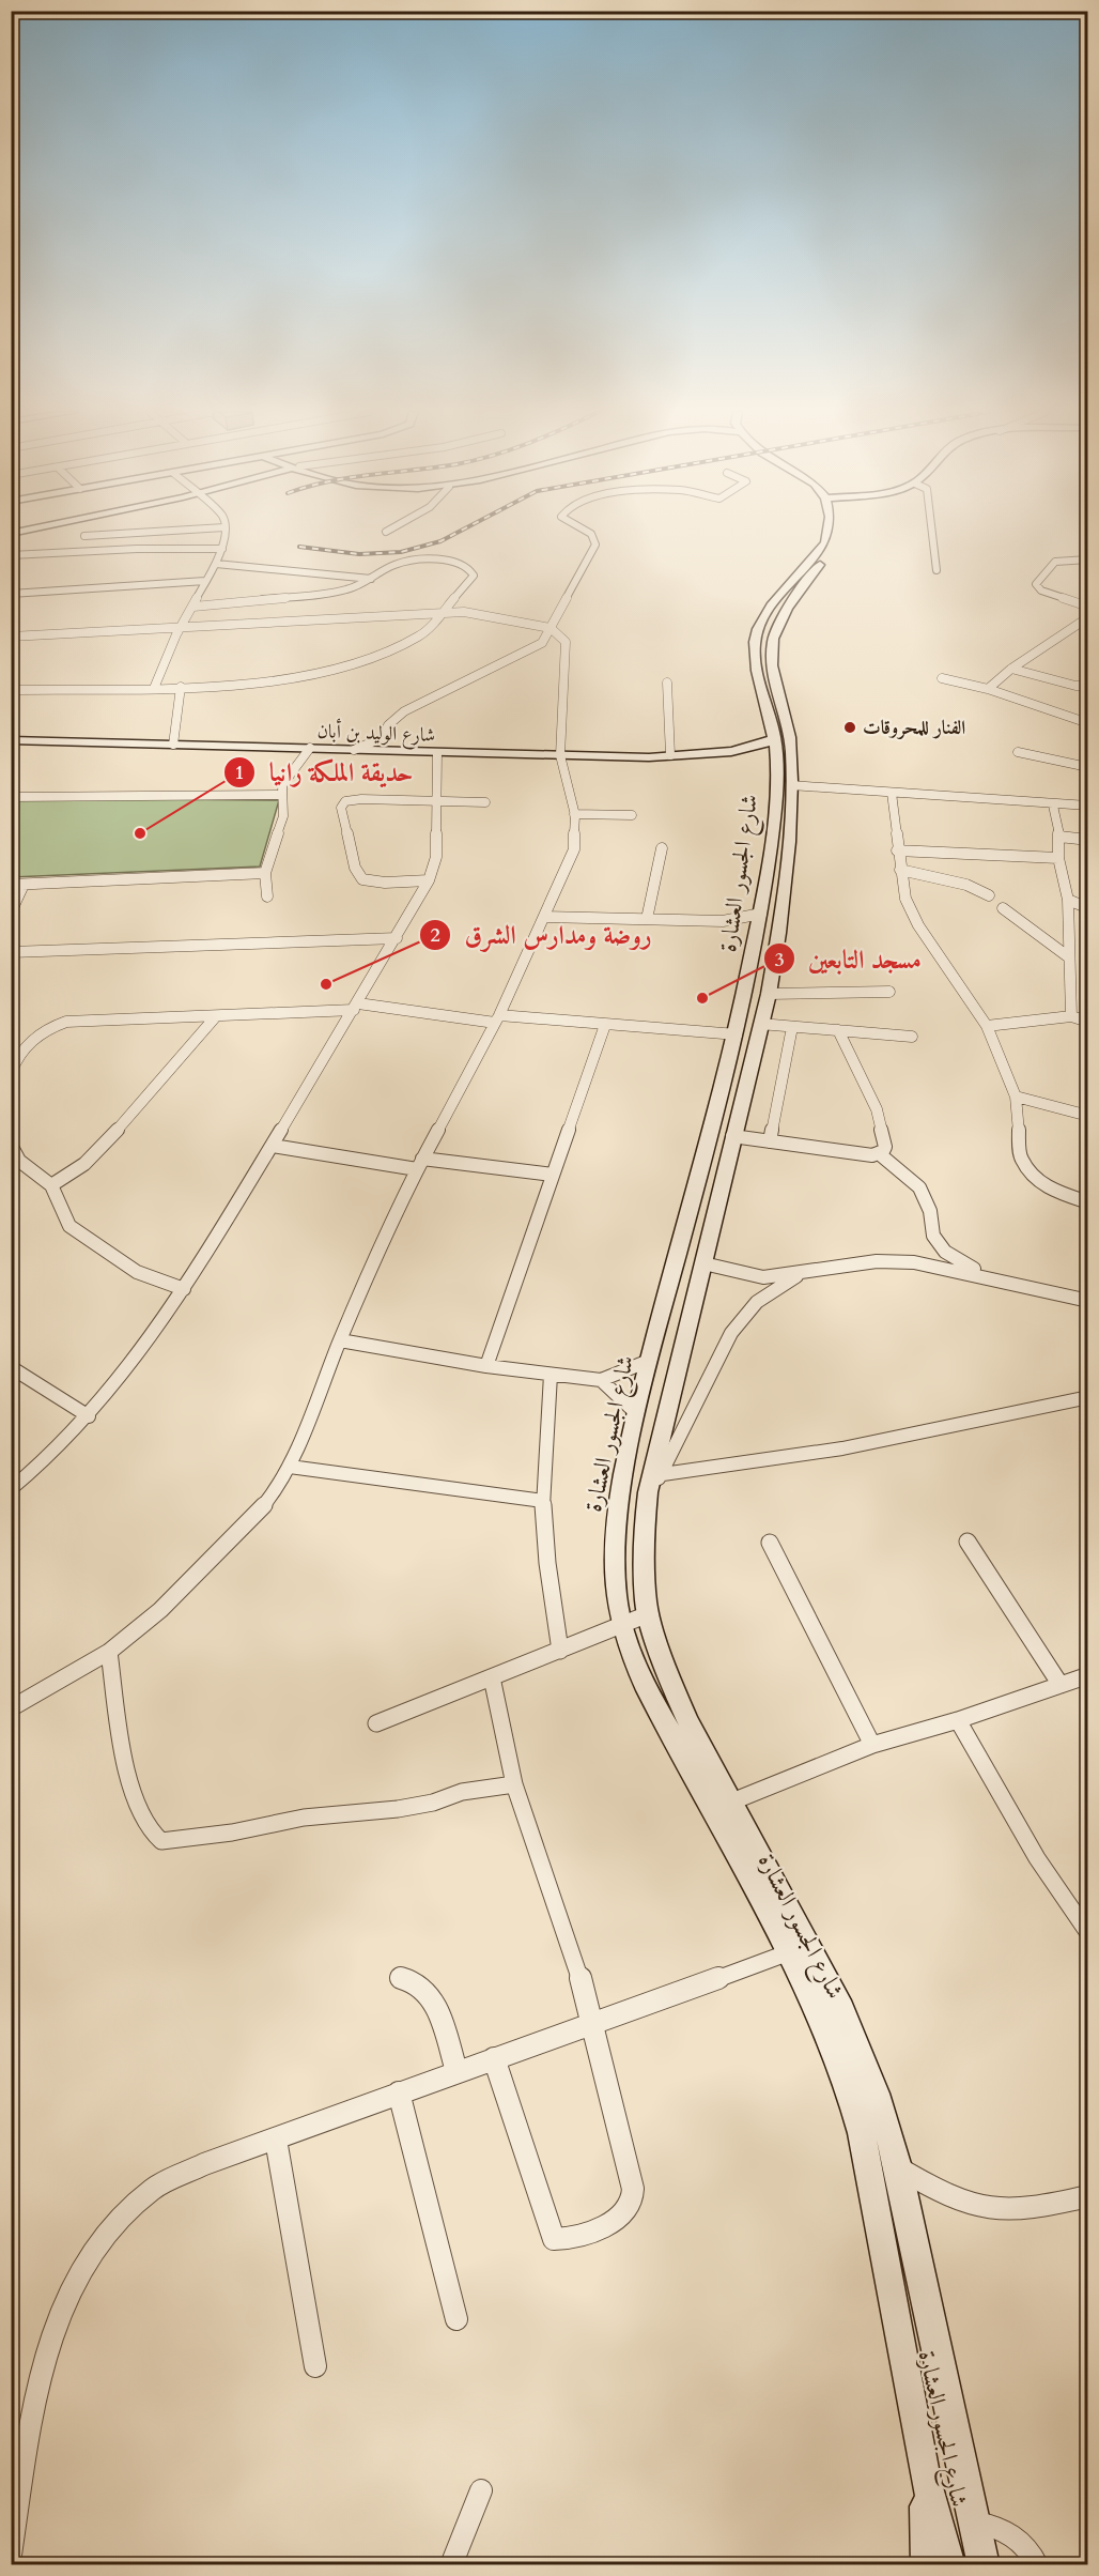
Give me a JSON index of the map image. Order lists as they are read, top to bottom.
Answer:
{
  "streets": {
    "main road": ["شارع الوليد بن أبان", "شارع الجسور العشارة"]
  },
  "crossings": [
    ["شارع الوليد بن أبان", "شارع الجسور العشارة"]
  ],
  "places": [
    "الفنار للمحروقات",
    "حديقة الملكة رانيا",
    "روضة ومدارس الشرق",
    "مسجد التابعين"
  ]
}
